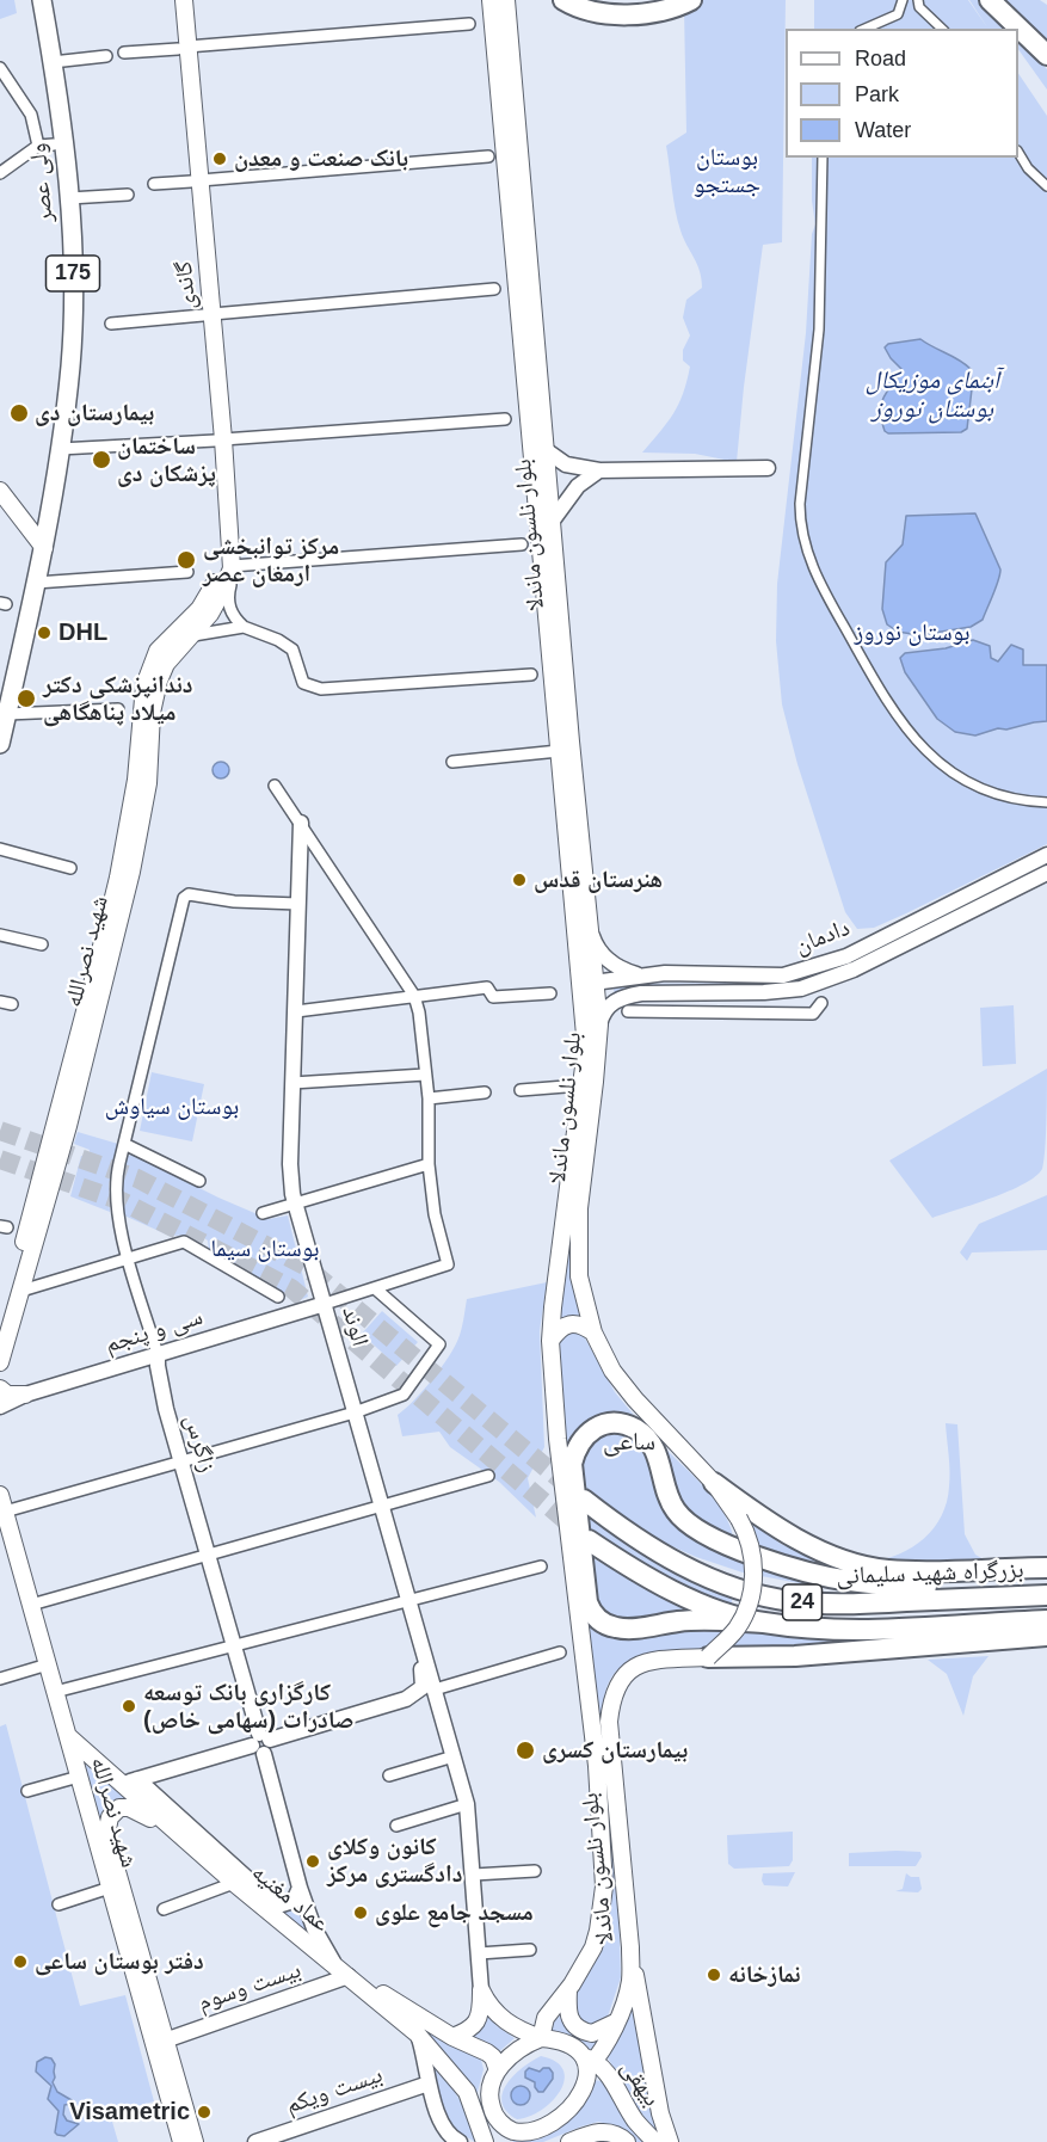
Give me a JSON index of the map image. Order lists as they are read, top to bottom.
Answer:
{
  "streets": {
    "highway": ["بزرگراه شهید سلیمانی", "24"],
    "main road": [
      "ولی عصر",
      "175",
      "گاندی",
      "بلوار نلسون ماندلا",
      "شهید نصرالله",
      "عماد مغنیه",
      "بیهقی"
    ],
    "street": [
      "دادمان",
      "الوند",
      "سی و پنجم",
      "زاگرس",
      "بیست وسوم",
      "بیست ویکم"
    ]
  },
  "crossings": [
    ["گاندی", "شهید نصرالله"],
    ["بلوار نلسون ماندلا", "دادمان"],
    ["بلوار نلسون ماندلا", "عماد مغنیه"],
    ["بلوار نلسون ماندلا", "بیهقی"],
    ["شهید نصرالله", "عماد مغنیه"],
    ["شهید نصرالله", "بیست وسوم"],
    ["الوند", "سی و پنجم"],
    ["الوند", "زاگرس"],
    ["سی و پنجم", "زاگرس"],
    ["زاگرس", "عماد مغنیه"],
    ["زاگرس", "بیست وسوم"],
    ["عماد مغنیه", "بیست وسوم"],
    ["عماد مغنیه", "بیهقی"]
  ],
  "districts": ["ساعی"],
  "water": ["آبنمای موزیکال بوستان نوروز"],
  "parks": [
    "بوستان جستجو",
    "بوستان نوروز",
    "بوستان سیاوش",
    "بوستان سیما"
  ],
  "places": [
    "بانک صنعت و معدن",
    "بیمارستان دی",
    "ساختمان پزشکان دی",
    "مرکز توانبخشی ارمغان عصر",
    "DHL",
    "دندانپزشکی دکتر میلاد پناهگاهی",
    "هنرستان قدس",
    "کارگزاری بانک توسعه صادرات (سهامی خاص)",
    "بیمارستان کسری",
    "کانون وکلای دادگستری مرکز",
    "مسجد جامع علوی",
    "دفتر بوستان ساعی",
    "نمازخانه",
    "Visametric"
  ],
  "legend": ["Road", "Park", "Water"]
}
